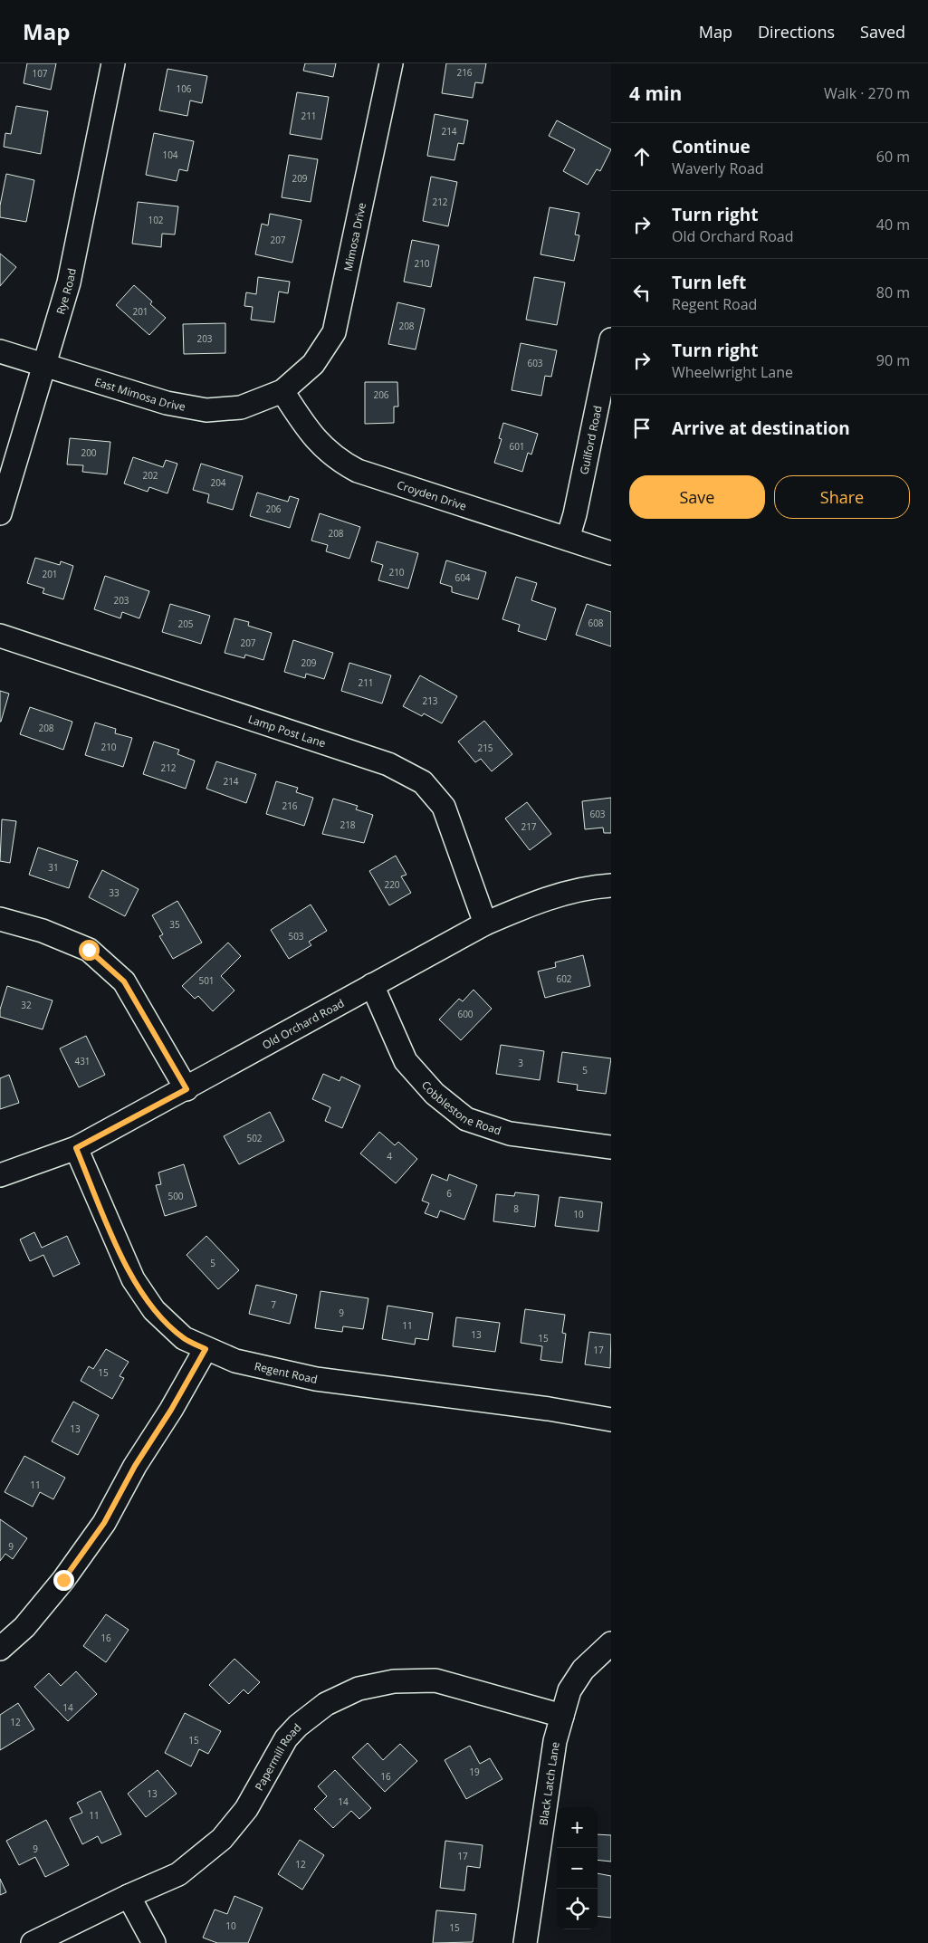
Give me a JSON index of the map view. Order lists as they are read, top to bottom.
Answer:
{
  "streets": {
    "street": [
      "Mimosa Drive",
      "Rye Road",
      "East Mimosa Drive",
      "Guilford Road",
      "Croyden Drive",
      "Lamp Post Lane",
      "Old Orchard Road",
      "Cobblestone Road",
      "Regent Road",
      "Papermill Road",
      "Black Latch Lane"
    ]
  },
  "crossings": [
    ["Mimosa Drive", "East Mimosa Drive"],
    ["Mimosa Drive", "Croyden Drive"],
    ["Rye Road", "East Mimosa Drive"],
    ["East Mimosa Drive", "Croyden Drive"],
    ["Guilford Road", "Croyden Drive"],
    ["Lamp Post Lane", "Old Orchard Road"],
    ["Old Orchard Road", "Cobblestone Road"],
    ["Old Orchard Road", "Regent Road"],
    ["Papermill Road", "Black Latch Lane"]
  ],
  "house_numbers": [
    "216",
    "107",
    "106",
    "211",
    "214",
    "104",
    "209",
    "212",
    "102",
    "207",
    "210",
    "201",
    "208",
    "203",
    "603",
    "206",
    "601",
    "200",
    "202",
    "204",
    "206",
    "208",
    "210",
    "201",
    "604",
    "203",
    "608",
    "205",
    "207",
    "209",
    "211",
    "213",
    "208",
    "210",
    "215",
    "212",
    "214",
    "216",
    "603",
    "218",
    "217",
    "31",
    "220",
    "33",
    "35",
    "503",
    "602",
    "501",
    "32",
    "600",
    "431",
    "3",
    "5",
    "502",
    "4",
    "6",
    "500",
    "8",
    "10",
    "5",
    "7",
    "9",
    "11",
    "13",
    "15",
    "17",
    "15",
    "13",
    "11",
    "9",
    "16",
    "14",
    "12",
    "15",
    "19",
    "16",
    "13",
    "14",
    "11",
    "9",
    "17",
    "12",
    "10",
    "15"
  ],
  "page": {
    "header": "Map",
    "nav": ["Map", "Directions", "Saved"],
    "heading": ["4 min", "Walk · 270 m"],
    "list": [
      ["Continue", "Waverly Road", "60 m"],
      ["Turn right", "Old Orchard Road", "40 m"],
      ["Turn left", "Regent Road", "80 m"],
      ["Turn right", "Wheelwright Lane", "90 m"],
      "Arrive at destination"
    ],
    "buttons": ["Save", "Share"],
    "map_buttons": ["+", "−"]
  }
}
